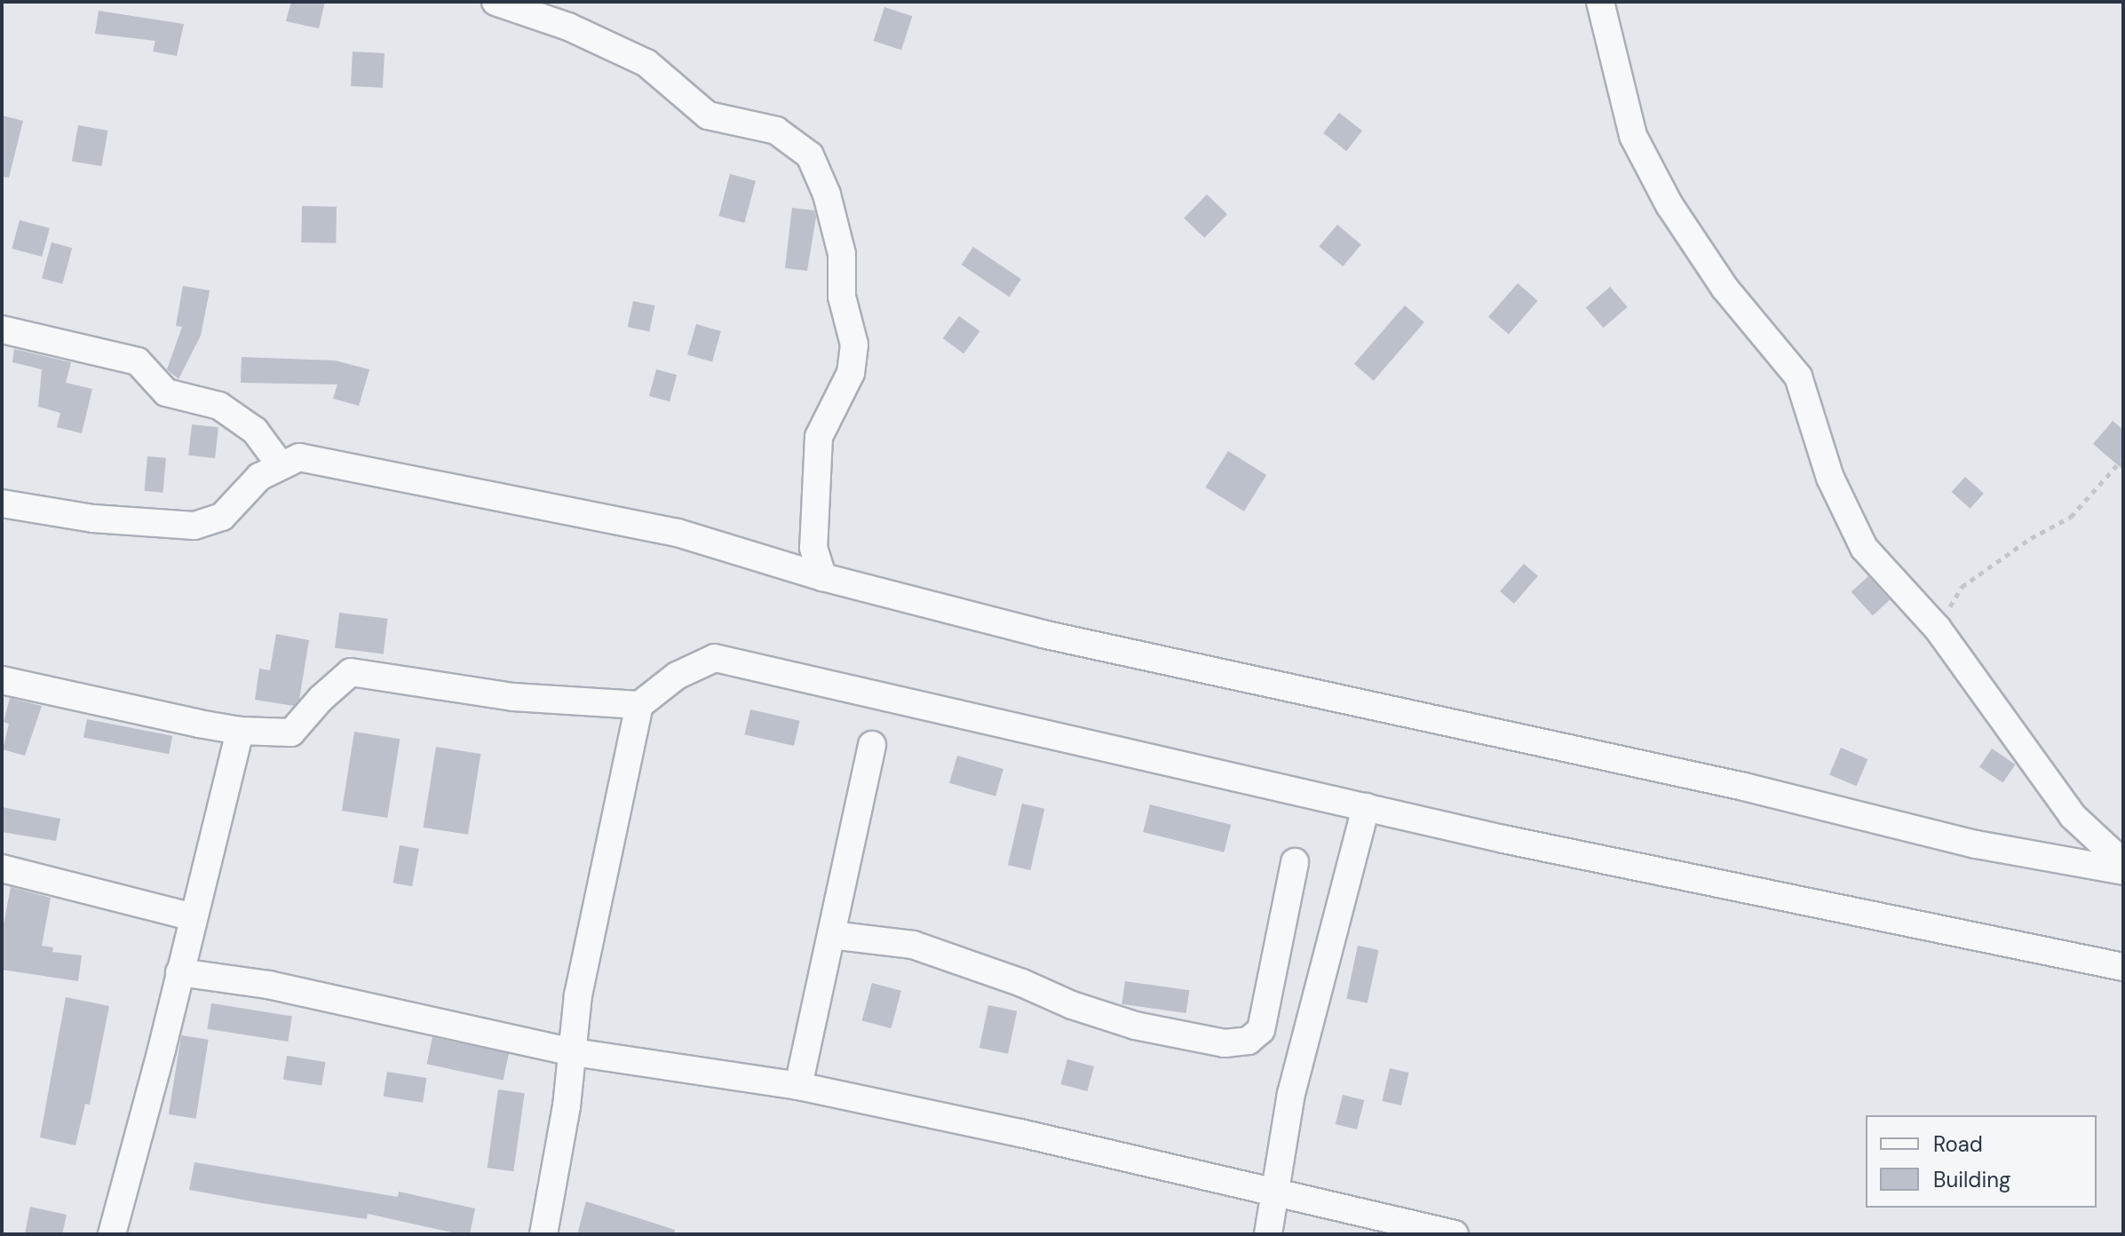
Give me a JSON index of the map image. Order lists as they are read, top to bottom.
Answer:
{
  "legend": ["Road", "Building"]
}
